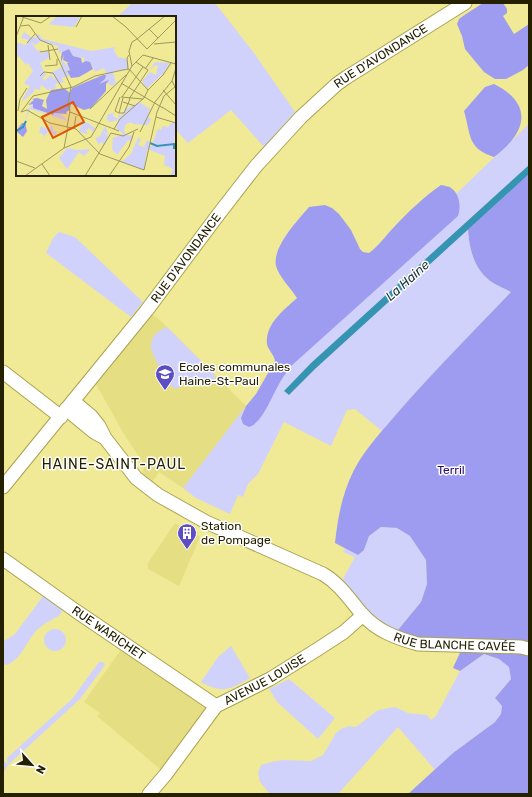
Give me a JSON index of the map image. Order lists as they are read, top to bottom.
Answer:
{
  "streets": {
    "street": [
      "RUE D'AVONDANCE",
      "RUE WARICHET",
      "RUE BLANCHE CAVÉE",
      "AVENUE LOUISE"
    ]
  },
  "crossings": [
    ["RUE D'AVONDANCE", "RUE BLANCHE CAVÉE"],
    ["RUE WARICHET", "AVENUE LOUISE"],
    ["RUE BLANCHE CAVÉE", "AVENUE LOUISE"]
  ],
  "districts": ["HAINE-SAINT-PAUL"],
  "water": ["La Haine"],
  "parks": ["Terril"],
  "places": {
    "school or university": ["Ecoles communales Haine-St-Paul"],
    "building": ["Station de Pompage"]
  },
  "north": "bottom right"
}
